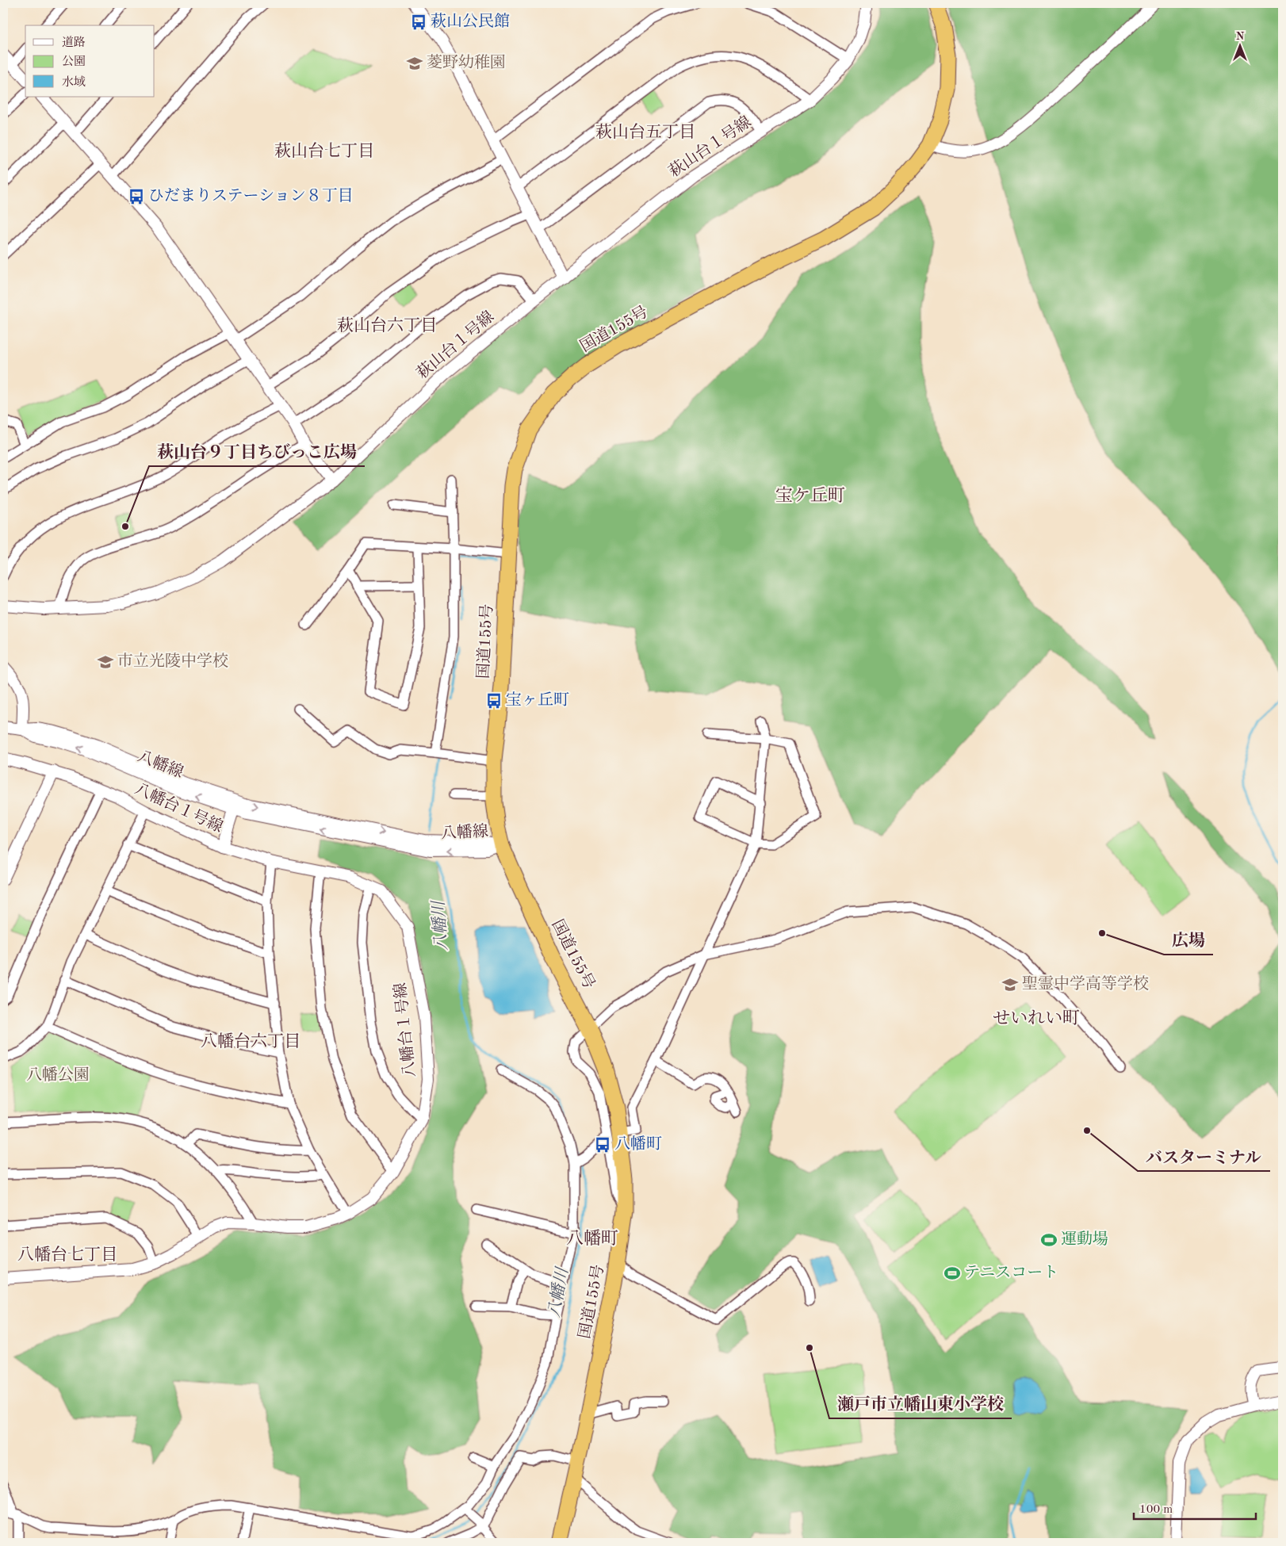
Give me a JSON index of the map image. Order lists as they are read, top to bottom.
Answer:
{
  "streets": {
    "highway": ["国道155号"],
    "street": ["萩山台１号線", "八幡線", "八幡台１号線"]
  },
  "crossings": [
    ["国道155号", "八幡線"]
  ],
  "districts": [
    "萩山台五丁目",
    "萩山台七丁目",
    "萩山台六丁目",
    "宝ケ丘町",
    "せいれい町",
    "八幡台六丁目",
    "八幡町",
    "八幡台七丁目"
  ],
  "water": ["八幡川"],
  "parks": ["八幡公園"],
  "places": {
    "bus stop": [
      "萩山公民館",
      "ひだまりステーション８丁目",
      "宝ヶ丘町",
      "八幡町"
    ],
    "school or university": ["菱野幼稚園", "市立光陵中学校", "聖霊中学高等学校"],
    "other": [
      "萩山台９丁目ちびっこ広場",
      "広場",
      "バスターミナル",
      "瀬戸市立幡山東小学校"
    ],
    "sports": ["運動場", "テニスコート"]
  },
  "legend": ["道路", "公園", "水域"],
  "scale_bar": "100 m",
  "north": "top"
}
